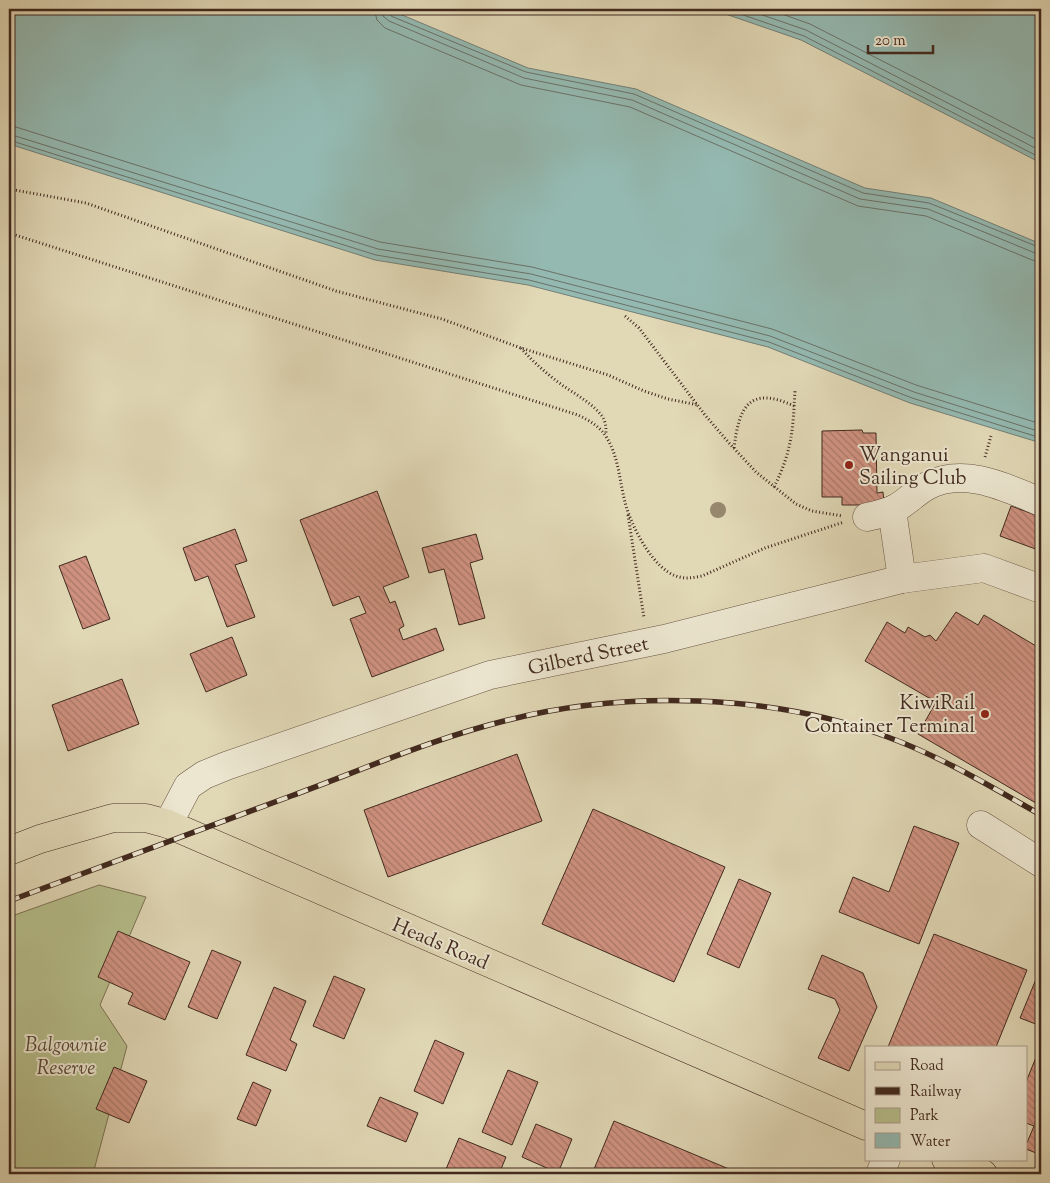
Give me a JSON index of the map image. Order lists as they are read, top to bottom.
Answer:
{
  "streets": {
    "main road": ["Heads Road"],
    "street": ["Gilberd Street"]
  },
  "crossings": [
    ["Gilberd Street", "Heads Road"]
  ],
  "parks": ["Balgownie Reserve"],
  "places": ["Wanganui Sailing Club", "KiwiRail Container Terminal"],
  "legend": [
    "Road",
    "Railway",
    "Park",
    "Water"
  ],
  "scale_bar": "20 m"
}
